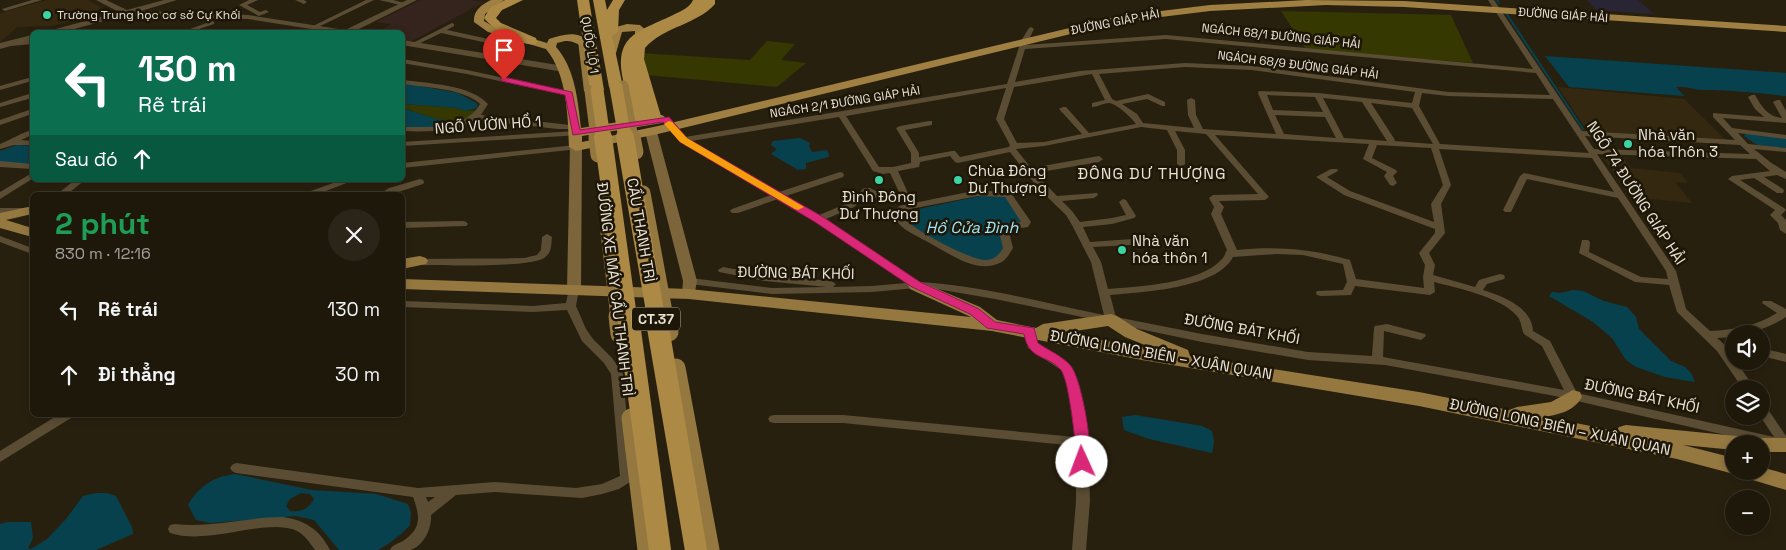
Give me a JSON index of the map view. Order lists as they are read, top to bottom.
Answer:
{
  "streets": {
    "highway": [
      "ĐƯỜNG GIÁP HẢI",
      "QUỐC LỘ 1",
      "CẦU THANH TRÌ",
      "CT.37"
    ],
    "main road": ["ĐƯỜNG XE MÁY CẦU THANH TRÌ", "ĐƯỜNG LONG BIÊN – XUÂN QUAN"],
    "street": [
      "NGÁCH 68/1 ĐƯỜNG GIÁP HẢI",
      "NGÁCH 68/9 ĐƯỜNG GIÁP HẢI",
      "NGÁCH 2/1 ĐƯỜNG GIÁP HẢI",
      "NGÕ VƯỜN HỒ 1",
      "NGÕ 74 ĐƯỜNG GIÁP HẢI",
      "ĐƯỜNG BÁT KHỐI"
    ]
  },
  "crossings": [
    ["ĐƯỜNG GIÁP HẢI", "NGÁCH 68/1 ĐƯỜNG GIÁP HẢI"],
    ["ĐƯỜNG GIÁP HẢI", "NGÕ VƯỜN HỒ 1"],
    ["ĐƯỜNG GIÁP HẢI", "NGÕ 74 ĐƯỜNG GIÁP HẢI"],
    ["NGÁCH 68/1 ĐƯỜNG GIÁP HẢI", "NGÕ 74 ĐƯỜNG GIÁP HẢI"],
    ["QUỐC LỘ 1", "CẦU THANH TRÌ"],
    ["QUỐC LỘ 1", "ĐƯỜNG XE MÁY CẦU THANH TRÌ"],
    ["NGÁCH 68/9 ĐƯỜNG GIÁP HẢI", "NGÁCH 2/1 ĐƯỜNG GIÁP HẢI"],
    ["NGÁCH 68/9 ĐƯỜNG GIÁP HẢI", "NGÕ 74 ĐƯỜNG GIÁP HẢI"],
    ["CẦU THANH TRÌ", "ĐƯỜNG XE MÁY CẦU THANH TRÌ"],
    ["ĐƯỜNG BÁT KHỐI", "ĐƯỜNG LONG BIÊN – XUÂN QUAN"]
  ],
  "districts": ["ĐÔNG DƯ THƯỢNG"],
  "water": ["Hồ Cửa Đình"],
  "places": [
    "Trường Trung học cơ sở Cự Khối",
    "Nhà văn hóa Thôn 3",
    "Đình Đông Dư Thượng",
    "Chùa Đông Dư Thượng",
    "Nhà văn hóa thôn 1"
  ],
  "page": {
    "turn": ["130 m", "Rẽ trái"],
    "then": "Sau đó",
    "heading": ["2 phút", "830 m · 12:16"],
    "list": [
      {
        "name": "Rẽ trái",
        "value": "130 m"
      },
      {
        "name": "Đi thẳng",
        "value": "30 m"
      }
    ],
    "map_buttons": ["+", "−"]
  }
}
